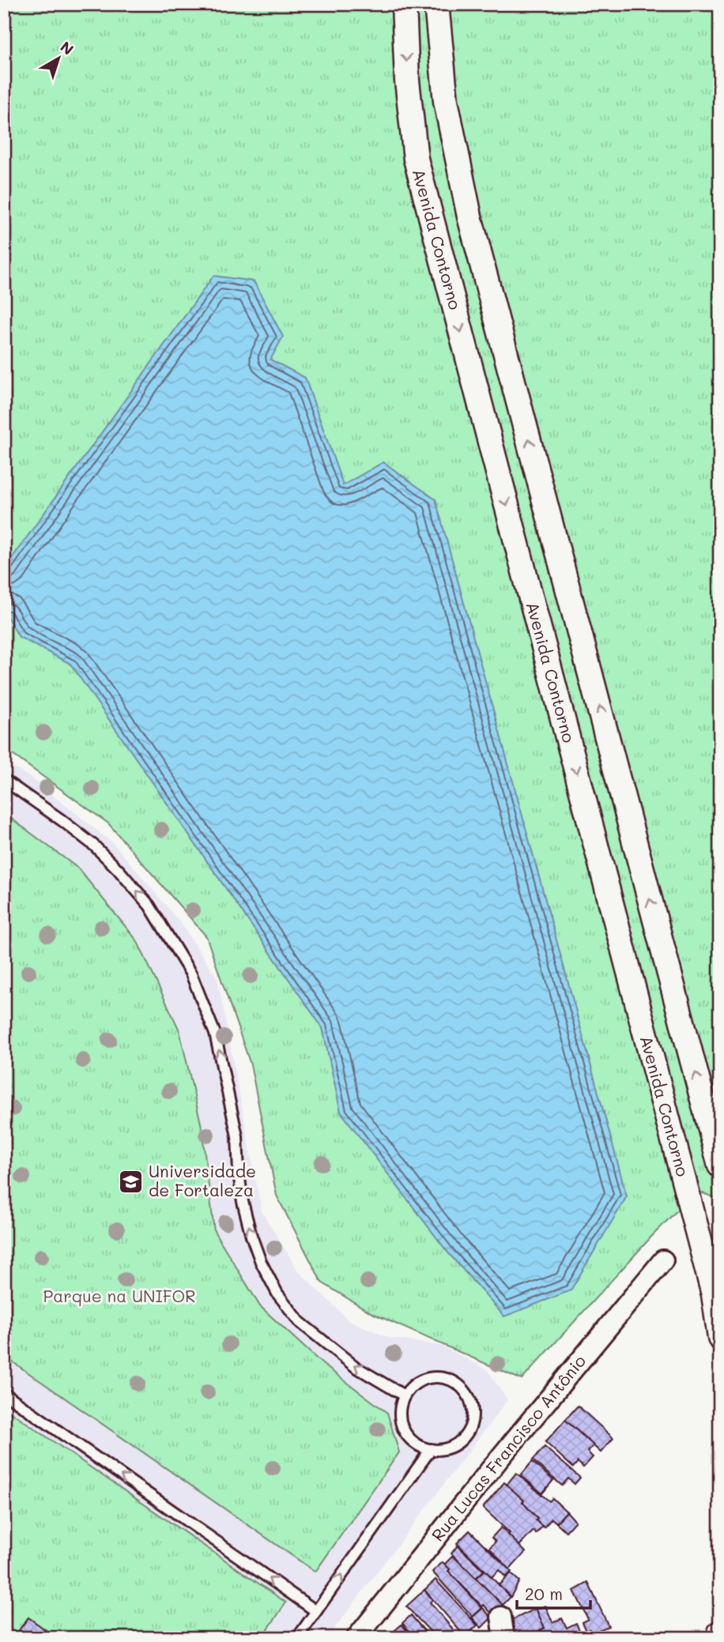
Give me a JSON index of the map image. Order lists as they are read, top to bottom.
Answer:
{
  "streets": {
    "street": ["Avenida Contorno", "Rua Lucas Francisco Antônio"]
  },
  "parks": ["Parque na UNIFOR"],
  "places": {
    "school or university": ["Universidade de Fortaleza"]
  },
  "scale_bar": "20 m",
  "north": "top right"
}
